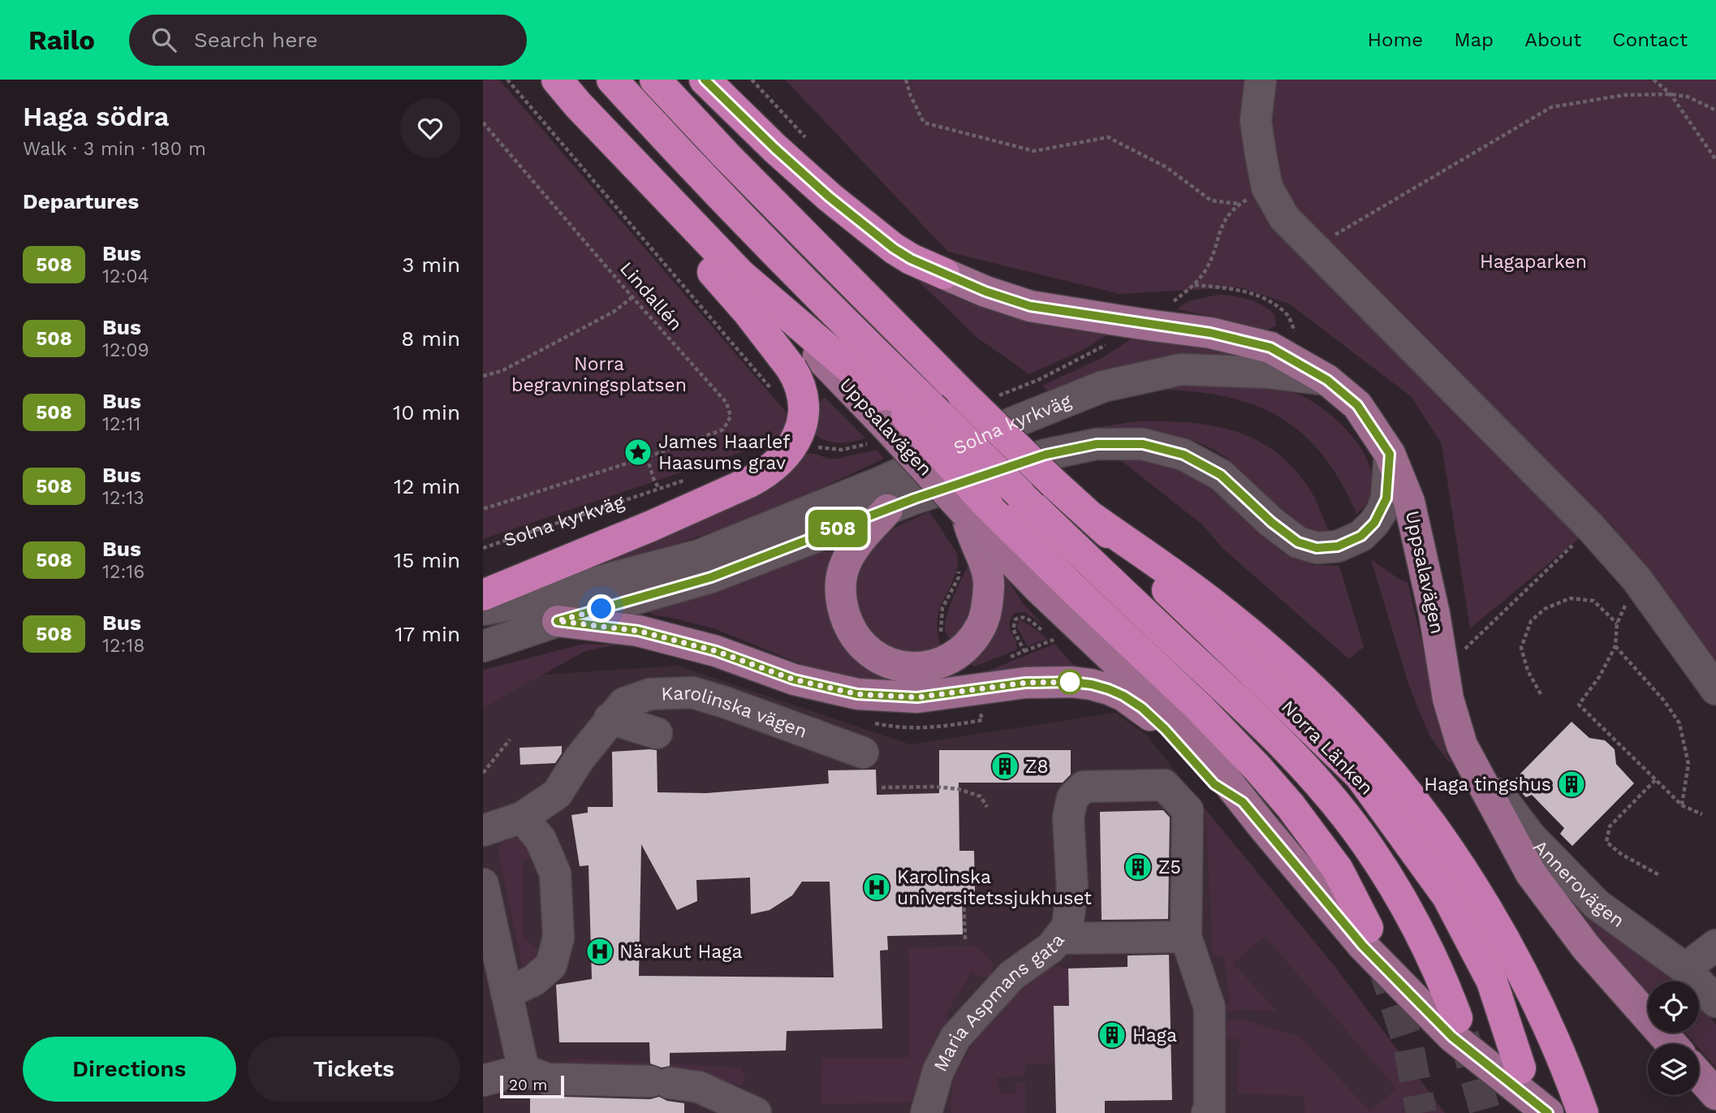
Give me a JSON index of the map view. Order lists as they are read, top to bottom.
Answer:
{
  "streets": {
    "highway": ["Uppsalavägen", "Norra Länken"],
    "street": [
      "Solna kyrkväg",
      "Karolinska vägen",
      "Annerovägen",
      "Maria Aspmans gata"
    ],
    "path": ["Lindallén"]
  },
  "crossings": [
    ["Solna kyrkväg", "Uppsalavägen"],
    ["Uppsalavägen", "Annerovägen"]
  ],
  "parks": ["Hagaparken", "Norra begravningsplatsen"],
  "places": {
    "place": ["James Haarlef Haasums grav"],
    "building": [
      "Z8",
      "Haga tingshus",
      "Z5",
      "Haga"
    ],
    "hospital": ["Karolinska universitetssjukhuset", "Närakut Haga"]
  },
  "lines": ["bus line 508"],
  "scale_bar": "20 m",
  "page": {
    "header": "Railo",
    "search": "Search here",
    "nav": [
      "Home",
      "Map",
      "About",
      "Contact"
    ],
    "heading": [
      ["Haga södra", "Walk · 3 min · 180 m"],
      "Departures"
    ],
    "on_map": "508",
    "list": [
      {
        "mark": "508",
        "name": "Bus",
        "note": "12:04",
        "value": "3 min"
      },
      {
        "mark": "508",
        "name": "Bus",
        "note": "12:09",
        "value": "8 min"
      },
      {
        "mark": "508",
        "name": "Bus",
        "note": "12:11",
        "value": "10 min"
      },
      {
        "mark": "508",
        "name": "Bus",
        "note": "12:13",
        "value": "12 min"
      },
      {
        "mark": "508",
        "name": "Bus",
        "note": "12:16",
        "value": "15 min"
      },
      {
        "mark": "508",
        "name": "Bus",
        "note": "12:18",
        "value": "17 min"
      }
    ],
    "buttons": ["Directions", "Tickets"],
    "scale": "20 m"
  }
}
